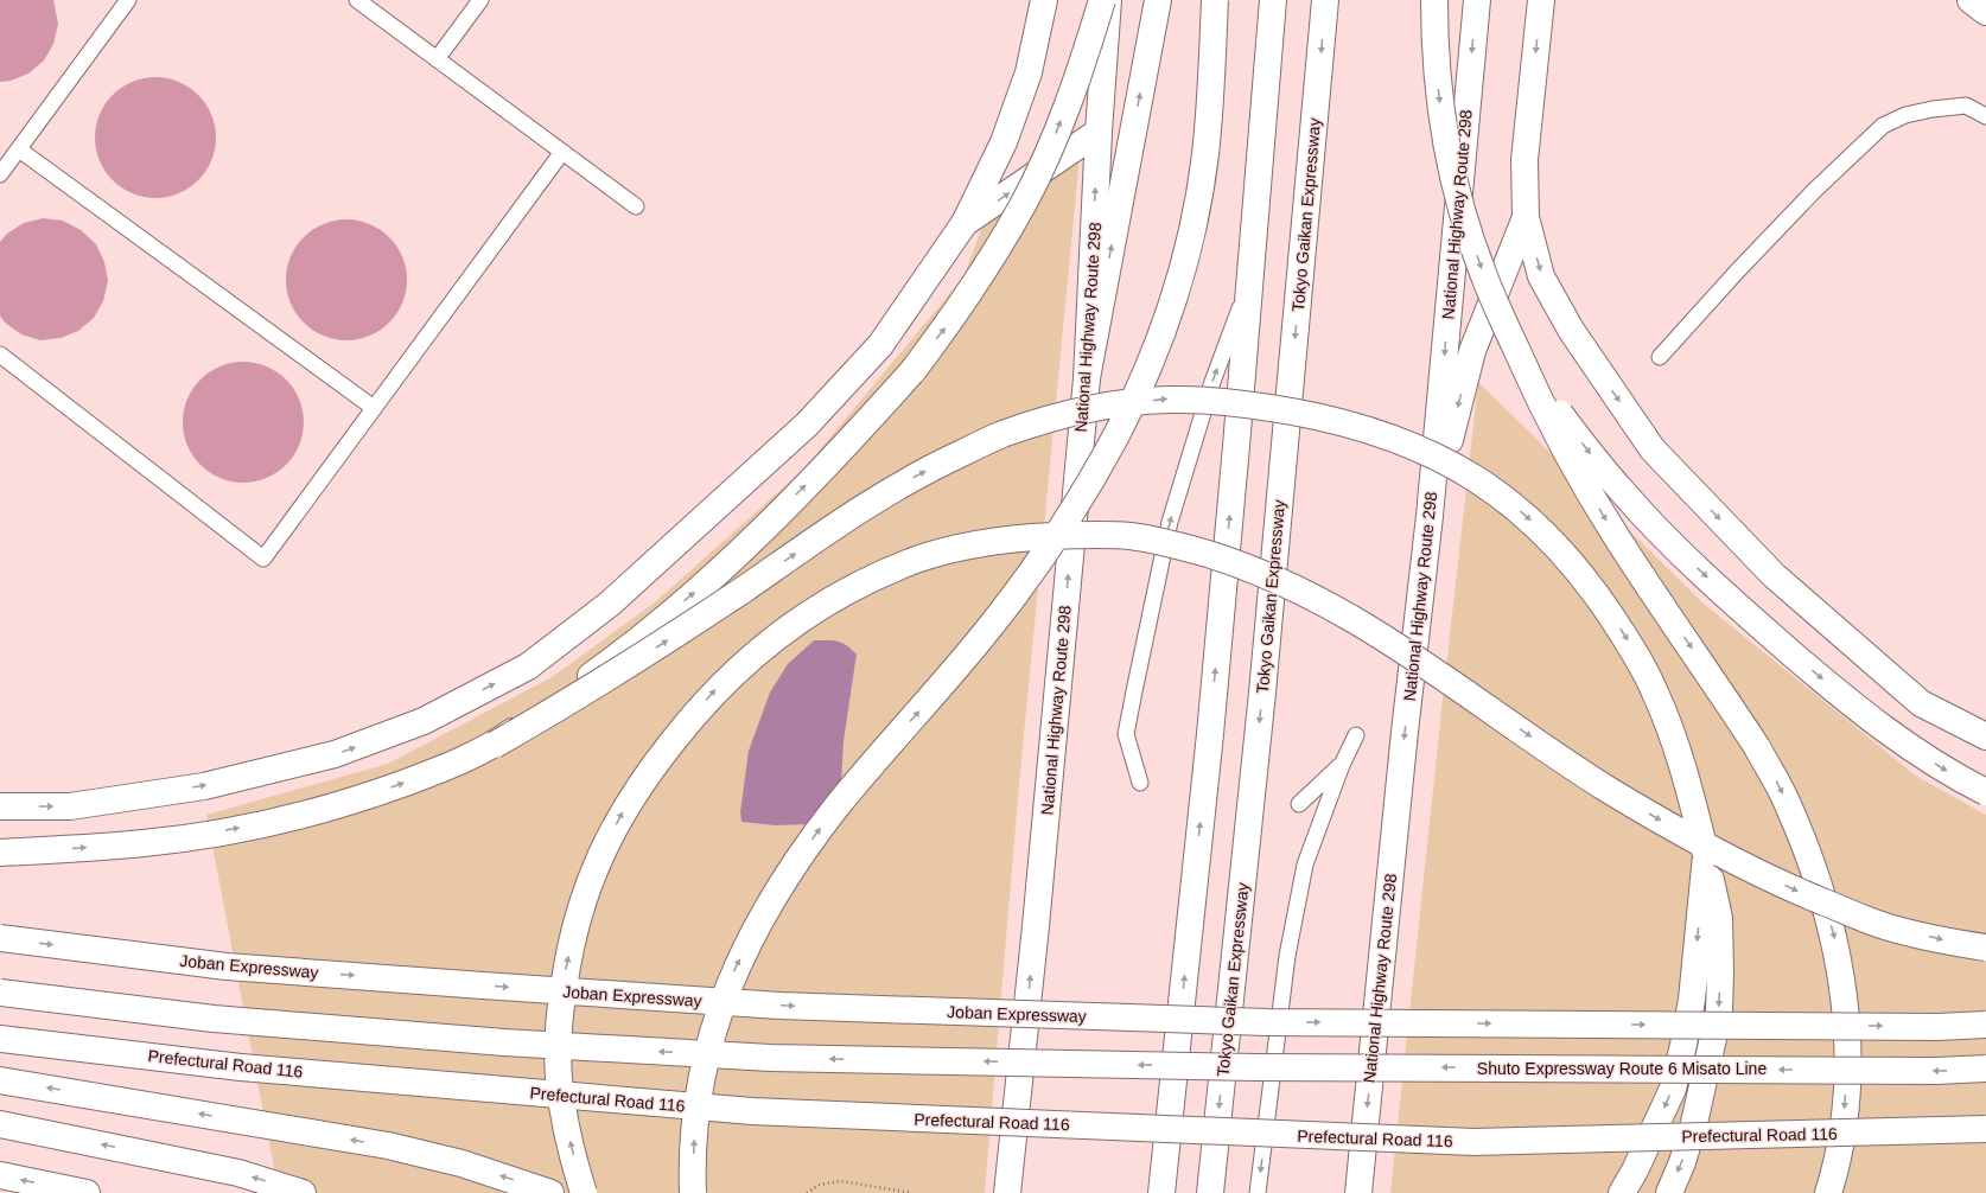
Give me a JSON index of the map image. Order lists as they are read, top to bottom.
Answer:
{
  "streets": {
    "main road": [
      "Tokyo Gaikan Expressway",
      "National Highway Route 298",
      "Joban Expressway",
      "Prefectural Road 116",
      "Shuto Expressway Route 6 Misato Line"
    ]
  }
}
